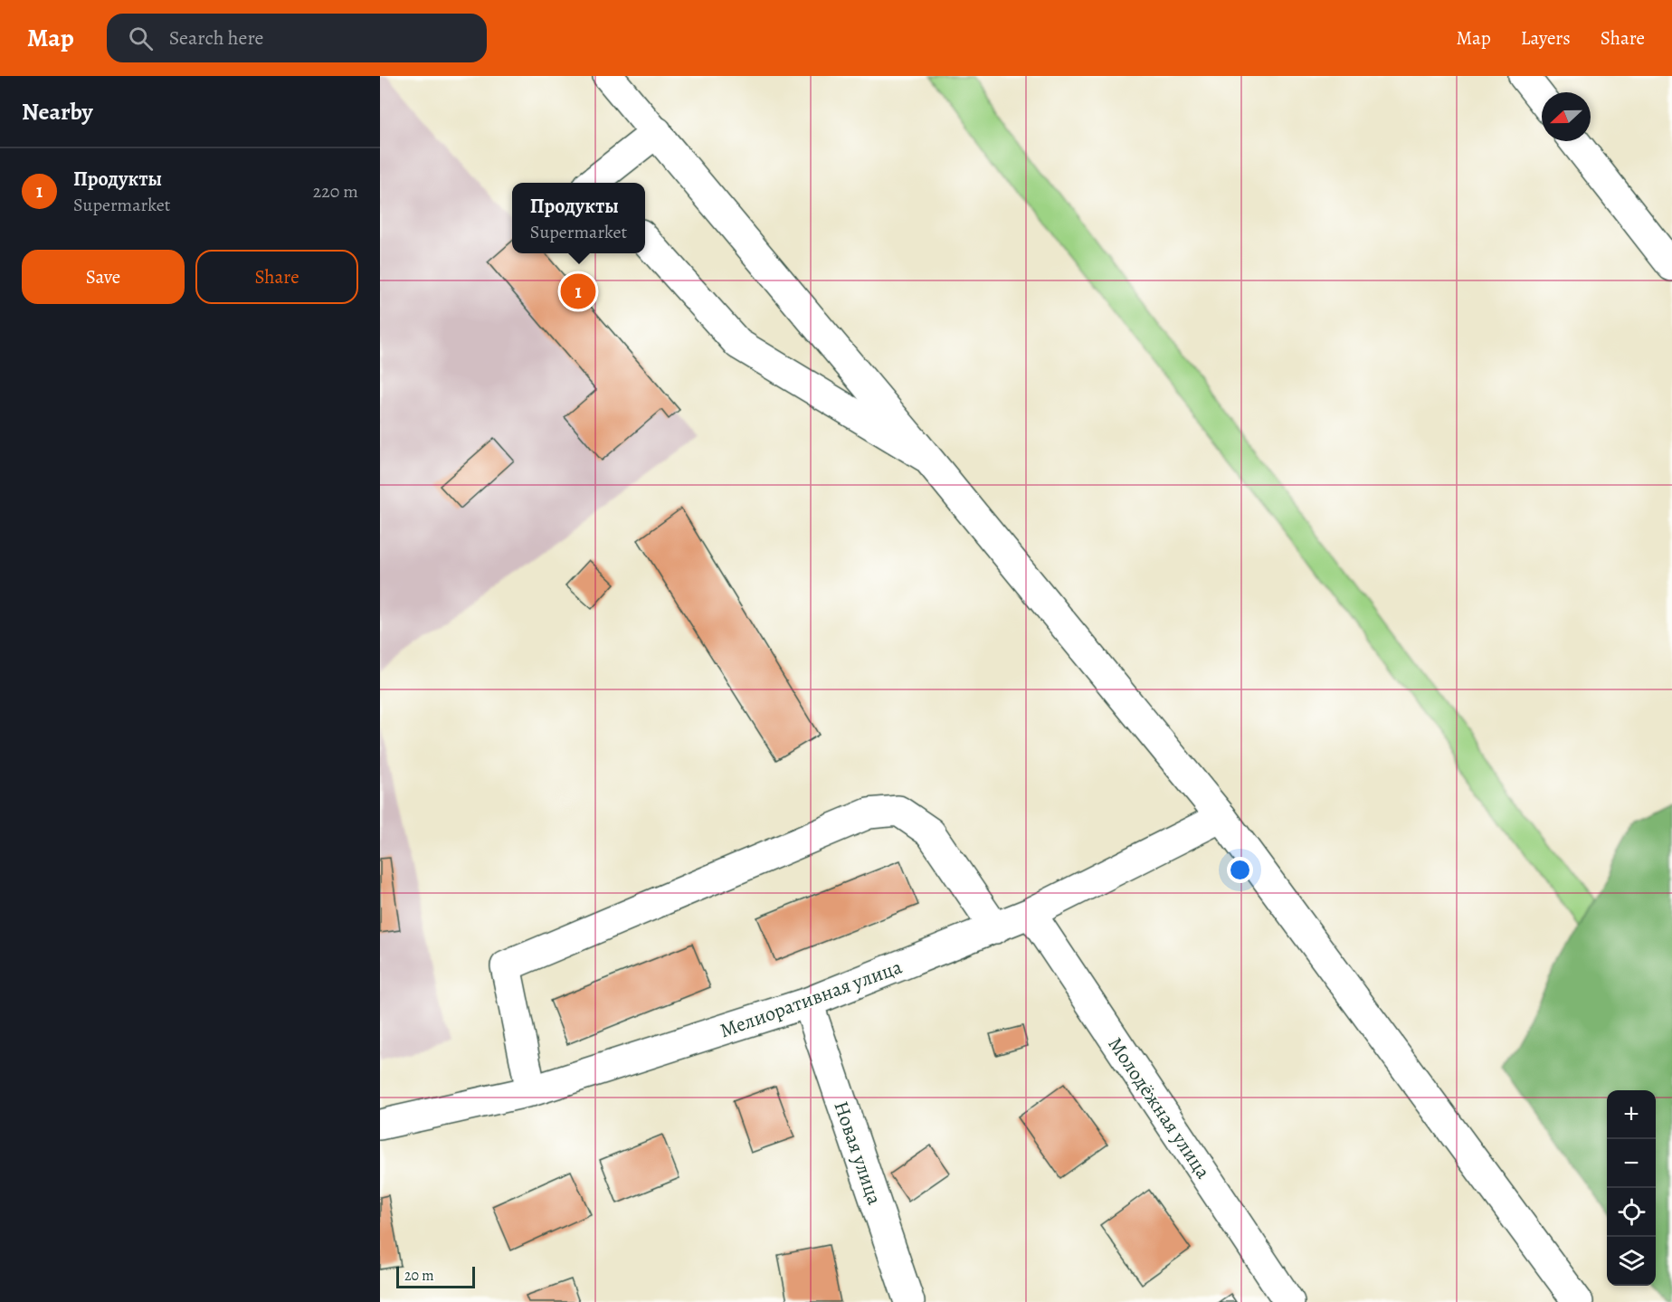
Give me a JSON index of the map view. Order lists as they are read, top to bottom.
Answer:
{
  "streets": {
    "street": ["Мелиоративная улица", "Молодёжная улица", "Новая улица"]
  },
  "crossings": [
    ["Мелиоративная улица", "Молодёжная улица"],
    ["Мелиоративная улица", "Новая улица"]
  ],
  "scale_bar": "20 m",
  "north": "left",
  "page": {
    "header": "Map",
    "search": "Search here",
    "nav": ["Map", "Layers", "Share"],
    "heading": "Nearby",
    "list": [
      {
        "mark": "1",
        "name": "Продукты",
        "note": "Supermarket",
        "value": "220 m"
      }
    ],
    "popup": ["Продукты", "Supermarket"],
    "buttons": ["Save", "Share"],
    "pins": "1",
    "map_buttons": ["+", "−"],
    "scale": "20 m"
  }
}
